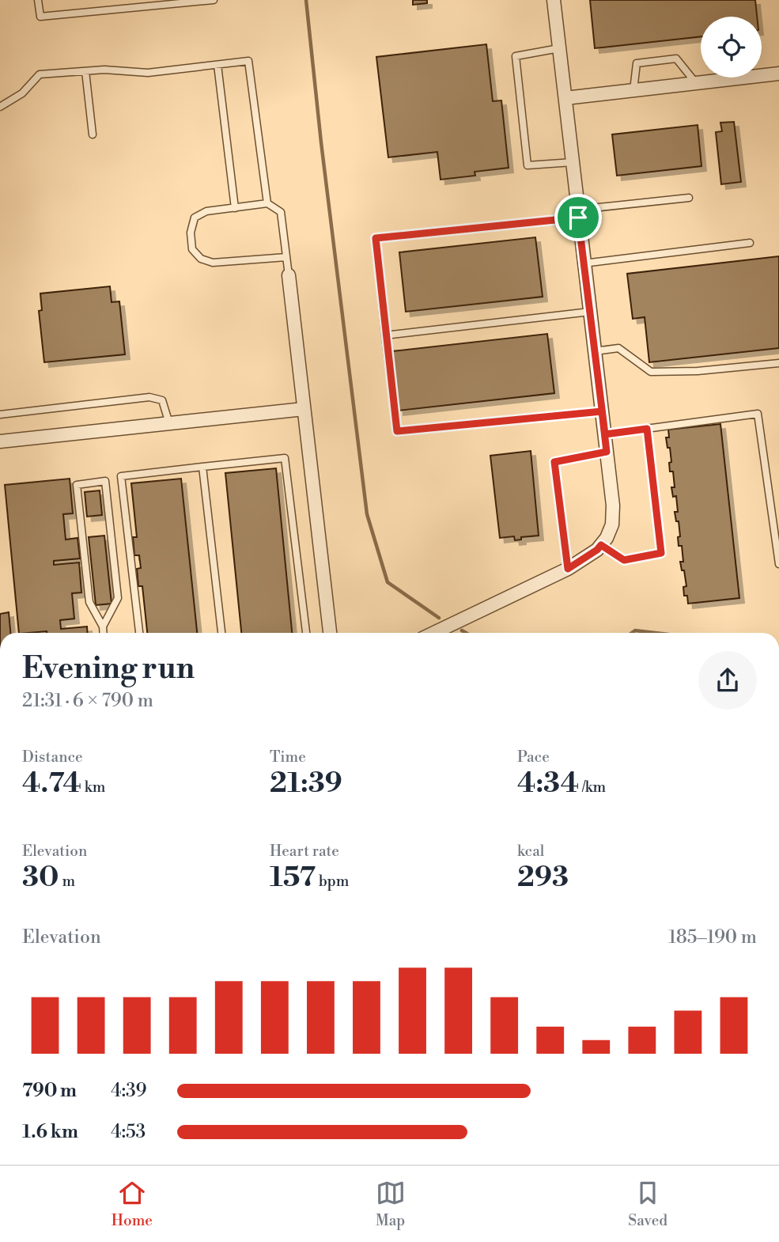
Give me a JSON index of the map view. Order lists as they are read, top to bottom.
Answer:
{
  "page": {
    "heading": ["Evening run", "21:31 · 6 × 790 m"],
    "stats": [
      ["Distance", "4.74 km"],
      ["Time", "21:39"],
      ["Pace", "4:34 /km"],
      ["Elevation", "30 m"],
      ["Heart rate", "157 bpm"],
      ["kcal", "293"]
    ],
    "chart": ["Elevation", "185–190 m"],
    "list": [
      {
        "name": "790 m",
        "note": "4:39"
      },
      {
        "name": "1.6 km",
        "note": "4:53"
      }
    ],
    "tabs": ["Home", "Map", "Saved"]
  }
}
